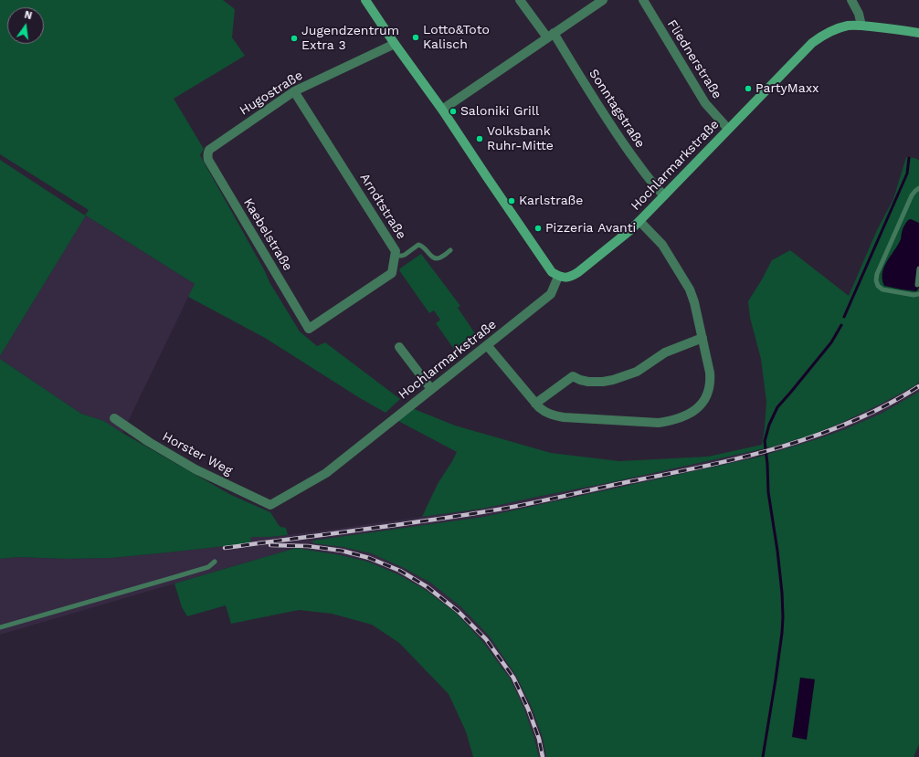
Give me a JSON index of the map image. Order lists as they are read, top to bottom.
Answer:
{
  "streets": {
    "street": [
      "Fliednerstraße",
      "Hugostraße",
      "Sonntagstraße",
      "Hochlarmarkstraße",
      "Arndtstraße",
      "Kaebelstraße",
      "Horster Weg"
    ]
  },
  "crossings": [
    ["Fliednerstraße", "Hochlarmarkstraße"],
    ["Hugostraße", "Arndtstraße"],
    ["Hugostraße", "Kaebelstraße"],
    ["Sonntagstraße", "Hochlarmarkstraße"],
    ["Hochlarmarkstraße", "Horster Weg"],
    ["Arndtstraße", "Kaebelstraße"]
  ],
  "places": [
    "Lotto&Toto Kalisch",
    "Jugendzentrum Extra 3",
    "PartyMaxx",
    "Saloniki Grill",
    "Volksbank Ruhr-Mitte",
    "Karlstraße",
    "Pizzeria Avanti"
  ],
  "north": "top"
}
